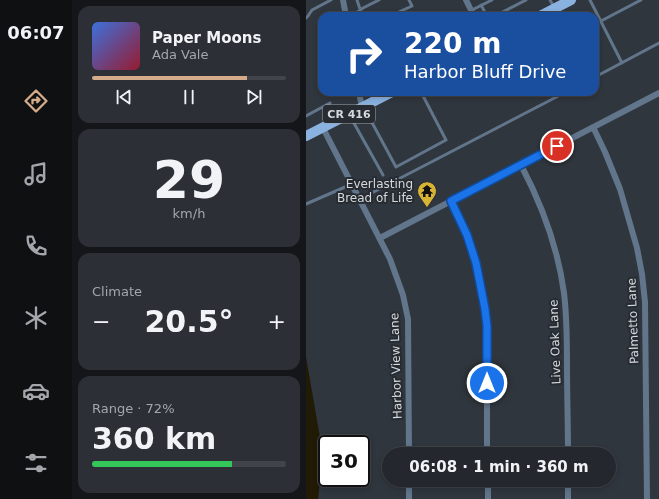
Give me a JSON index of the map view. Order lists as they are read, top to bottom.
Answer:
{
  "streets": {
    "main road": ["CR 416"],
    "street": ["Palmetto Lane", "Live Oak Lane", "Harbor View Lane"]
  },
  "crossings": [
    ["CR 416", "Harbor View Lane"]
  ],
  "places": {
    "temple": ["Everlasting Bread of Life"]
  },
  "page": {
    "tabs": "06:07",
    "turn": ["220 m", "Harbor Bluff Drive"],
    "song": ["Paper Moons", "Ada Vale"],
    "tile": [
      ["29", "km/h"],
      "Climate",
      ["Range · 72%", "360 km"]
    ],
    "heat": ["−", "20.5°", "+"],
    "limit": "30",
    "trip": "06:08 · 1 min · 360 m"
  }
}
